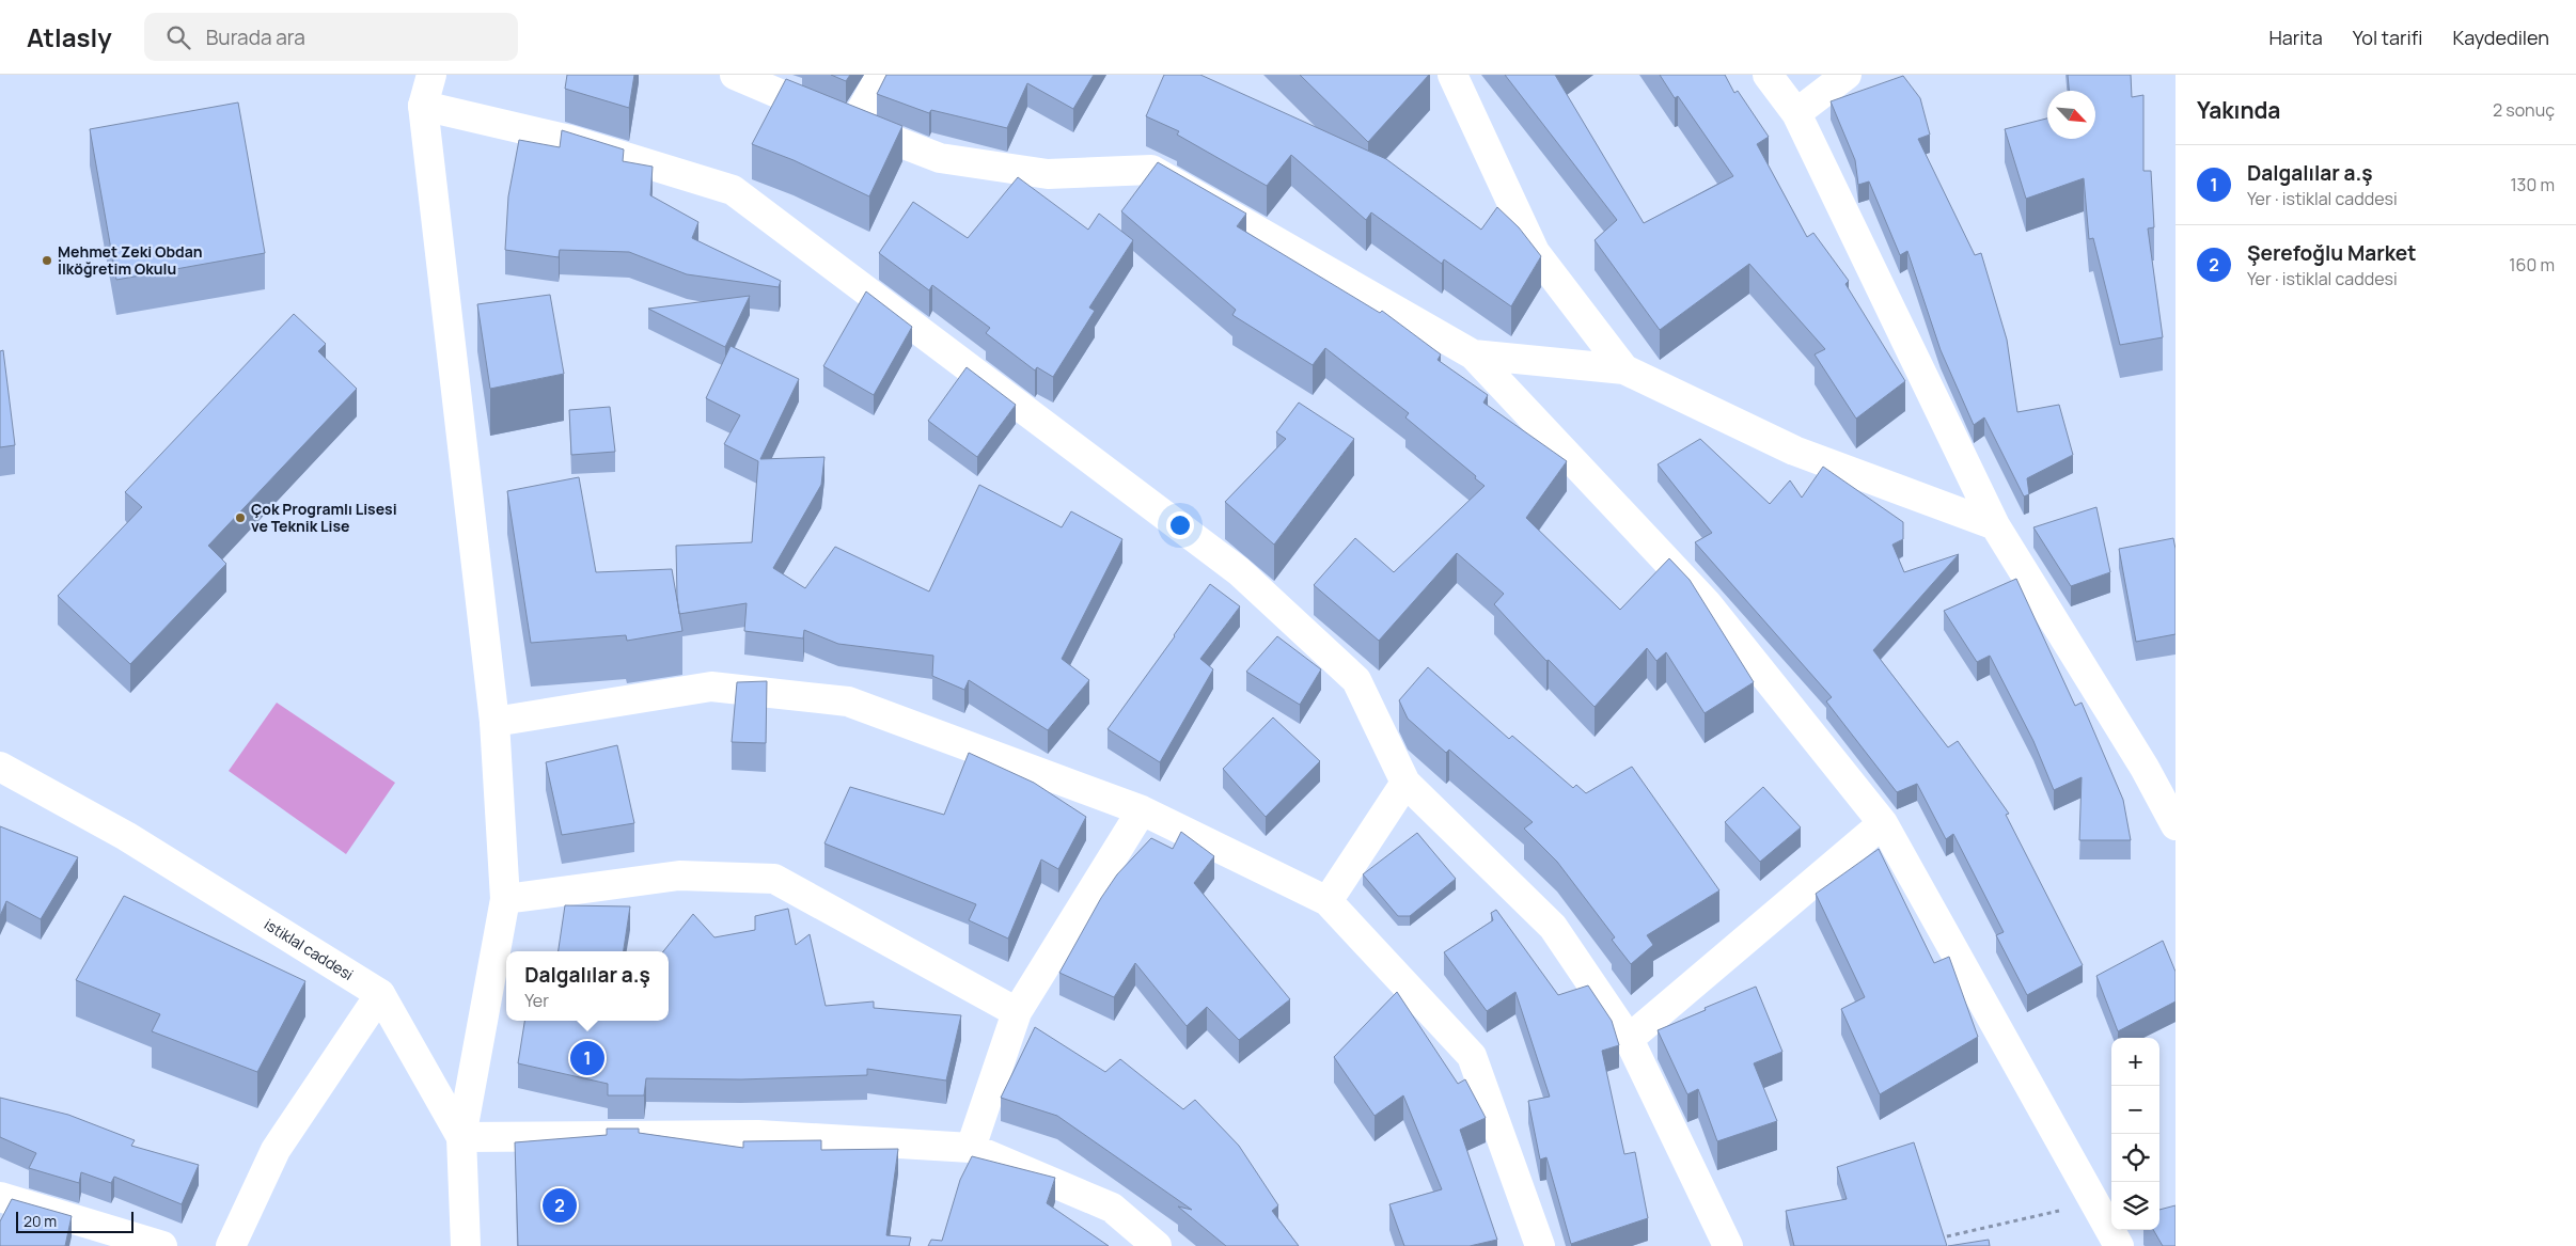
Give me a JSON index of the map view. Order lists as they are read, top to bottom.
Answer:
{
  "streets": {
    "street": ["istiklal caddesi"]
  },
  "places": ["Mehmet Zeki Obdan İlköğretim Okulu", "Çok Programlı Lisesi ve Teknik Lise"],
  "scale_bar": "20 m",
  "north": "bottom right",
  "page": {
    "header": "Atlasly",
    "search": "Burada ara",
    "nav": ["Harita", "Yol tarifi", "Kaydedilen"],
    "heading": ["Yakında", "2 sonuç"],
    "list": [
      {
        "mark": "1",
        "name": "Dalgalılar a.ş",
        "note": "Yer · istiklal caddesi",
        "value": "130 m"
      },
      {
        "mark": "2",
        "name": "Şerefoğlu Market",
        "note": "Yer · istiklal caddesi",
        "value": "160 m"
      }
    ],
    "popup": ["Dalgalılar a.ş", "Yer"],
    "map_buttons": ["+", "−"],
    "pins": ["1", "2"],
    "scale": "20 m"
  }
}
